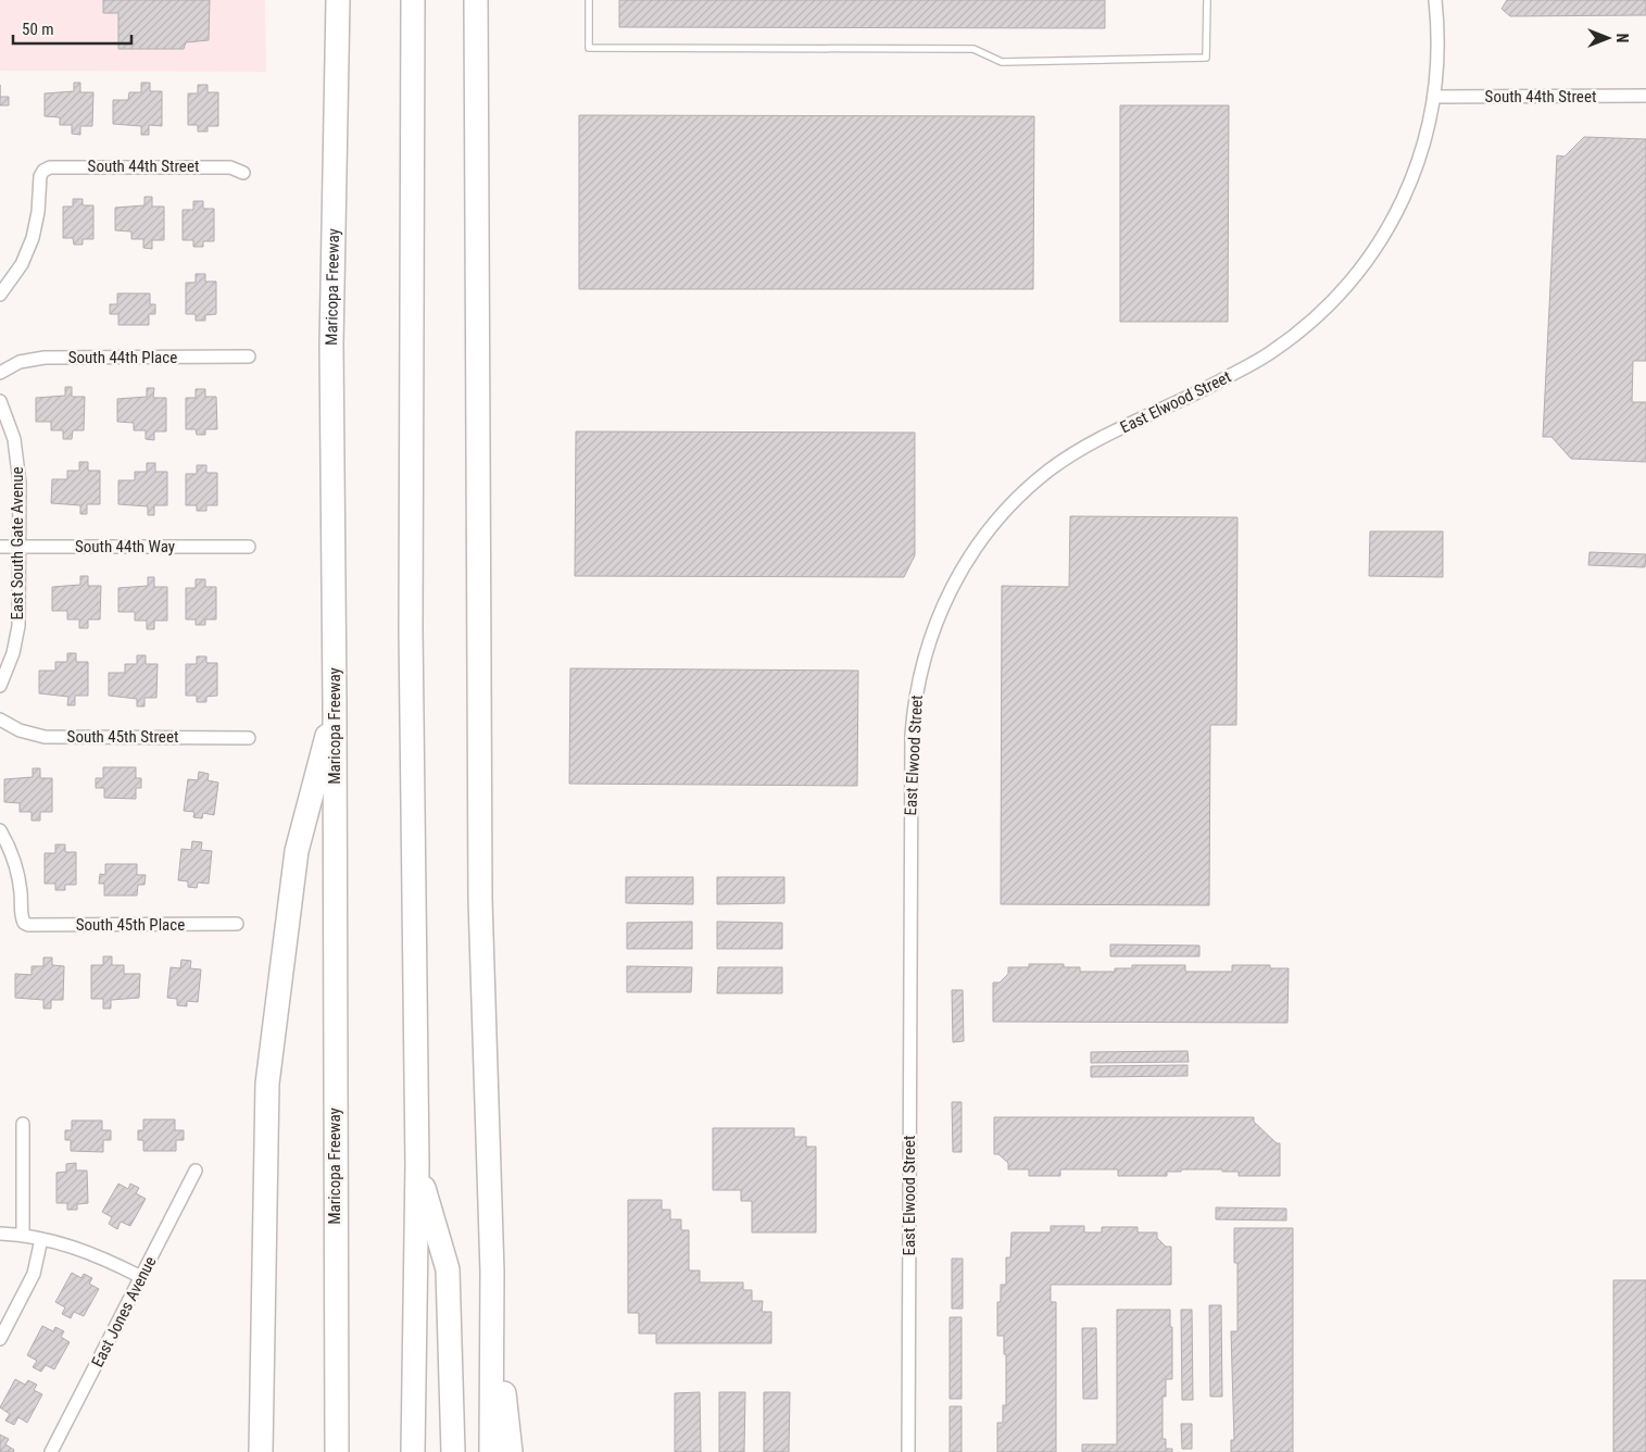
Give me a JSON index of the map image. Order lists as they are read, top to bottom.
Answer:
{
  "streets": {
    "highway": ["Maricopa Freeway"],
    "street": [
      "South 44th Street",
      "South 44th Place",
      "East Elwood Street",
      "East South Gate Avenue",
      "South 44th Way",
      "South 45th Street",
      "South 45th Place",
      "East Jones Avenue"
    ]
  },
  "crossings": [
    ["South 44th Street", "East Elwood Street"],
    ["East South Gate Avenue", "South 44th Way"]
  ],
  "scale_bar": "50 m",
  "north": "right"
}
